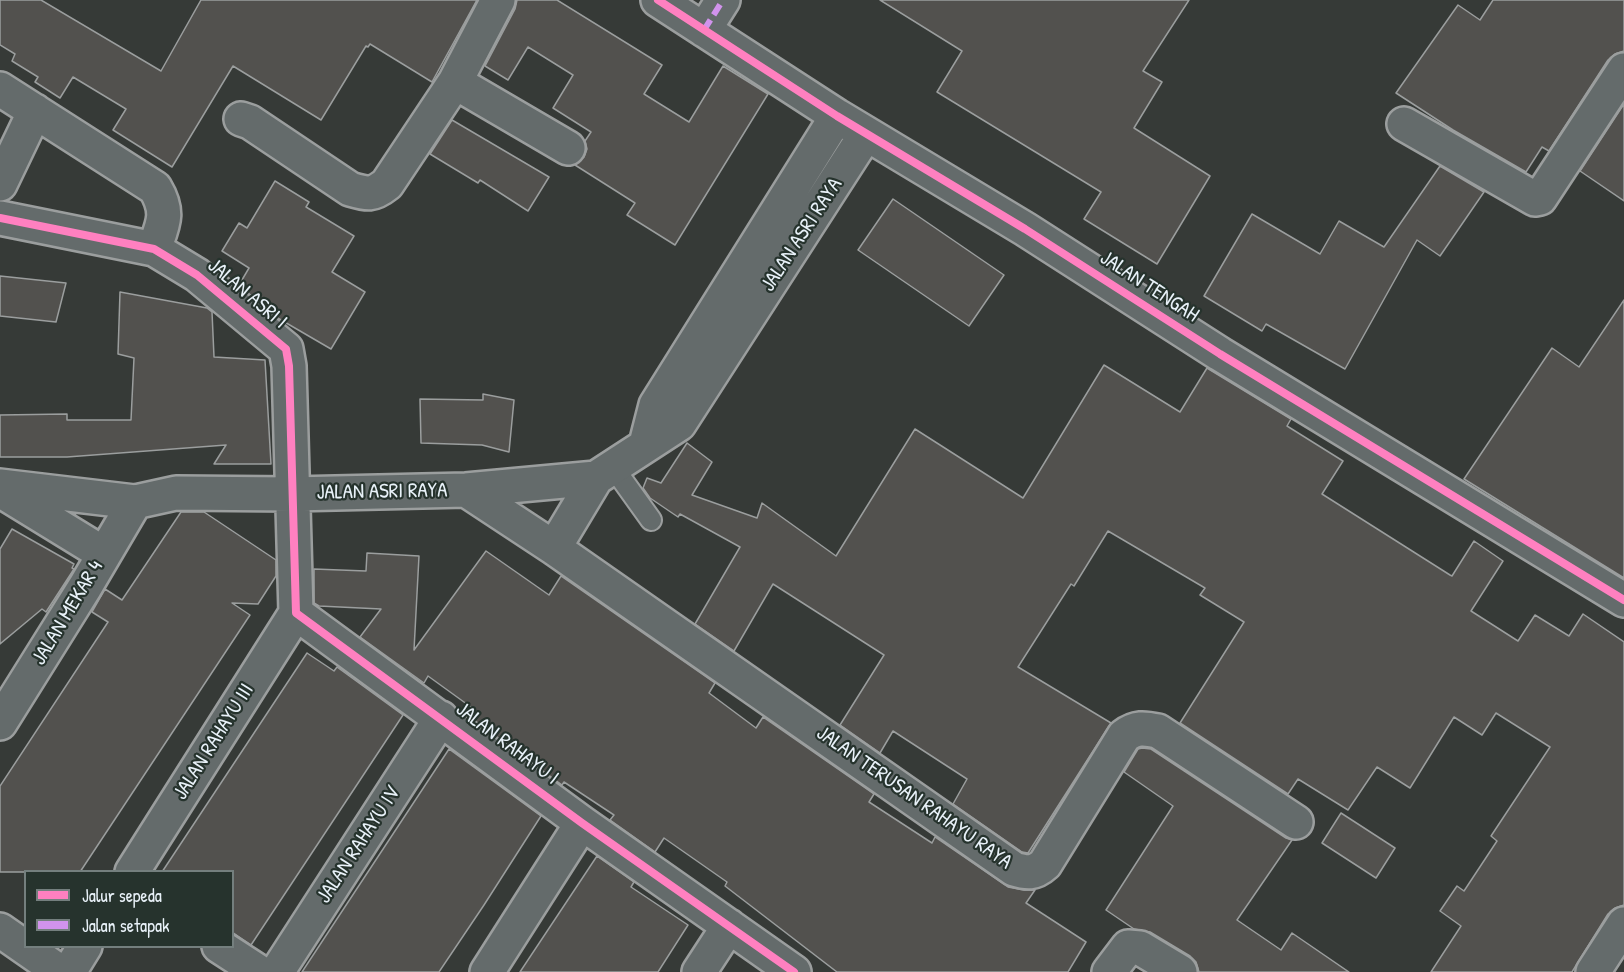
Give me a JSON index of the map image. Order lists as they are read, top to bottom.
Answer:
{
  "streets": {
    "street": [
      "JALAN ASRI RAYA",
      "JALAN TENGAH",
      "JALAN ASRI I",
      "JALAN MEKAR 4",
      "JALAN RAHAYU III",
      "JALAN RAHAYU I",
      "JALAN TERUSAN RAHAYU RAYA",
      "JALAN RAHAYU IV"
    ]
  },
  "crossings": [
    ["JALAN ASRI RAYA", "JALAN TENGAH"],
    ["JALAN ASRI RAYA", "JALAN ASRI I"],
    ["JALAN ASRI RAYA", "JALAN MEKAR 4"],
    ["JALAN ASRI RAYA", "JALAN TERUSAN RAHAYU RAYA"],
    ["JALAN RAHAYU III", "JALAN RAHAYU I"],
    ["JALAN RAHAYU I", "JALAN RAHAYU IV"]
  ],
  "legend": ["Jalur sepeda", "Jalan setapak"]
}
